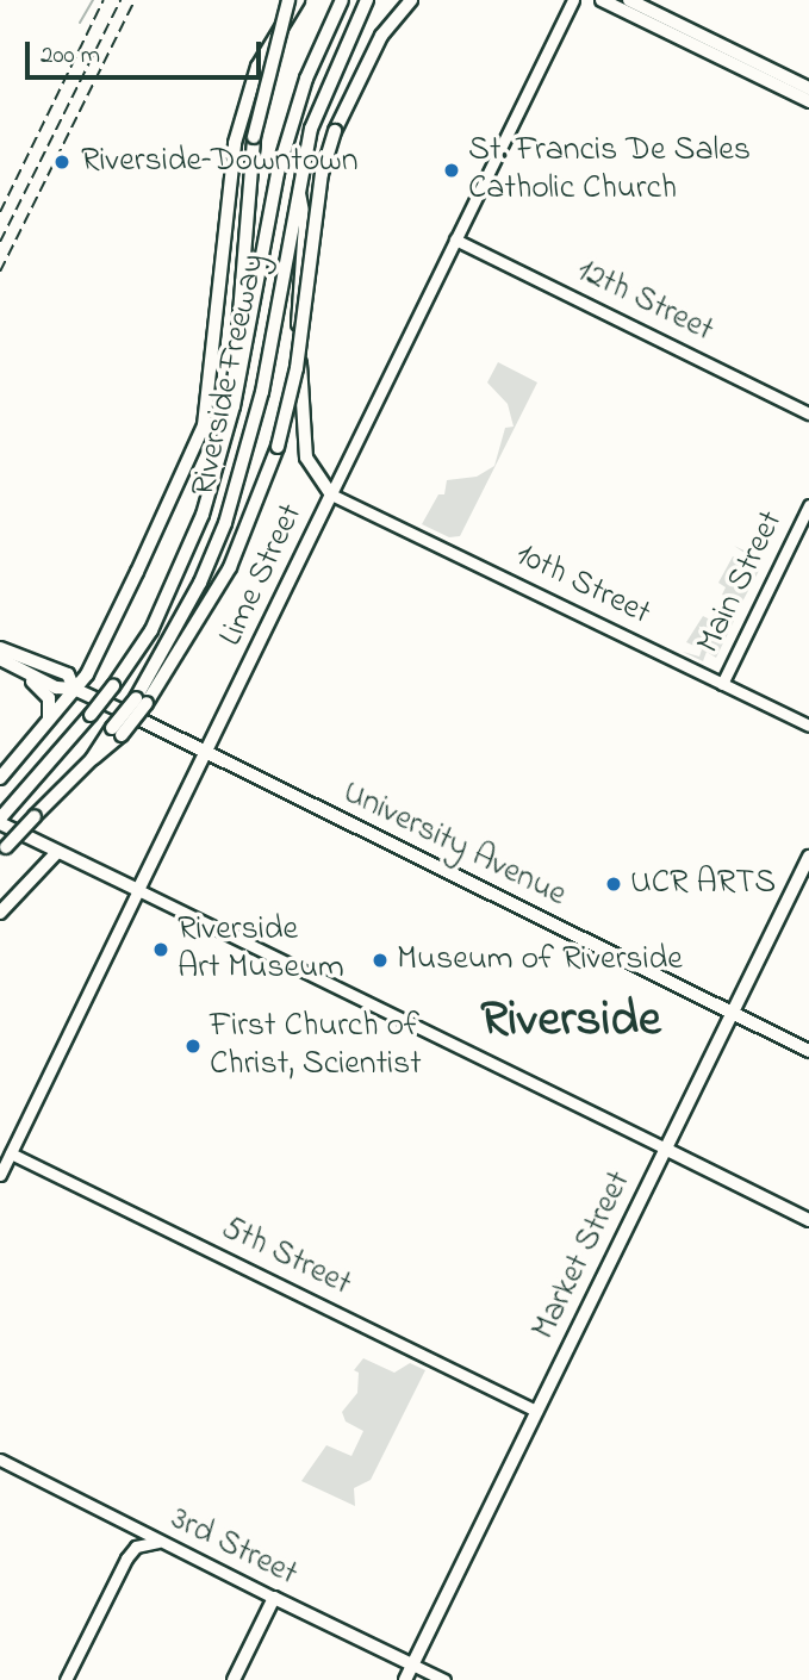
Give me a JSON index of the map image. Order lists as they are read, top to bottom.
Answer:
{
  "streets": {
    "highway": ["Riverside Freeway"],
    "main road": [
      "Lime Street",
      "University Avenue",
      "Market Street",
      "3rd Street"
    ],
    "street": [
      "12th Street",
      "Main Street",
      "10th Street",
      "5th Street"
    ]
  },
  "crossings": [
    ["12th Street", "Lime Street"],
    ["Lime Street", "10th Street"],
    ["Lime Street", "University Avenue"],
    ["Lime Street", "5th Street"],
    ["Main Street", "10th Street"],
    ["University Avenue", "Market Street"],
    ["Market Street", "5th Street"],
    ["Market Street", "3rd Street"]
  ],
  "districts": ["Riverside"],
  "places": [
    "Riverside–Downtown",
    "St. Francis De Sales Catholic Church",
    "UCR ARTS",
    "Riverside Art Museum",
    "Museum of Riverside",
    "First Church of Christ, Scientist"
  ],
  "scale_bar": "200 m"
}
